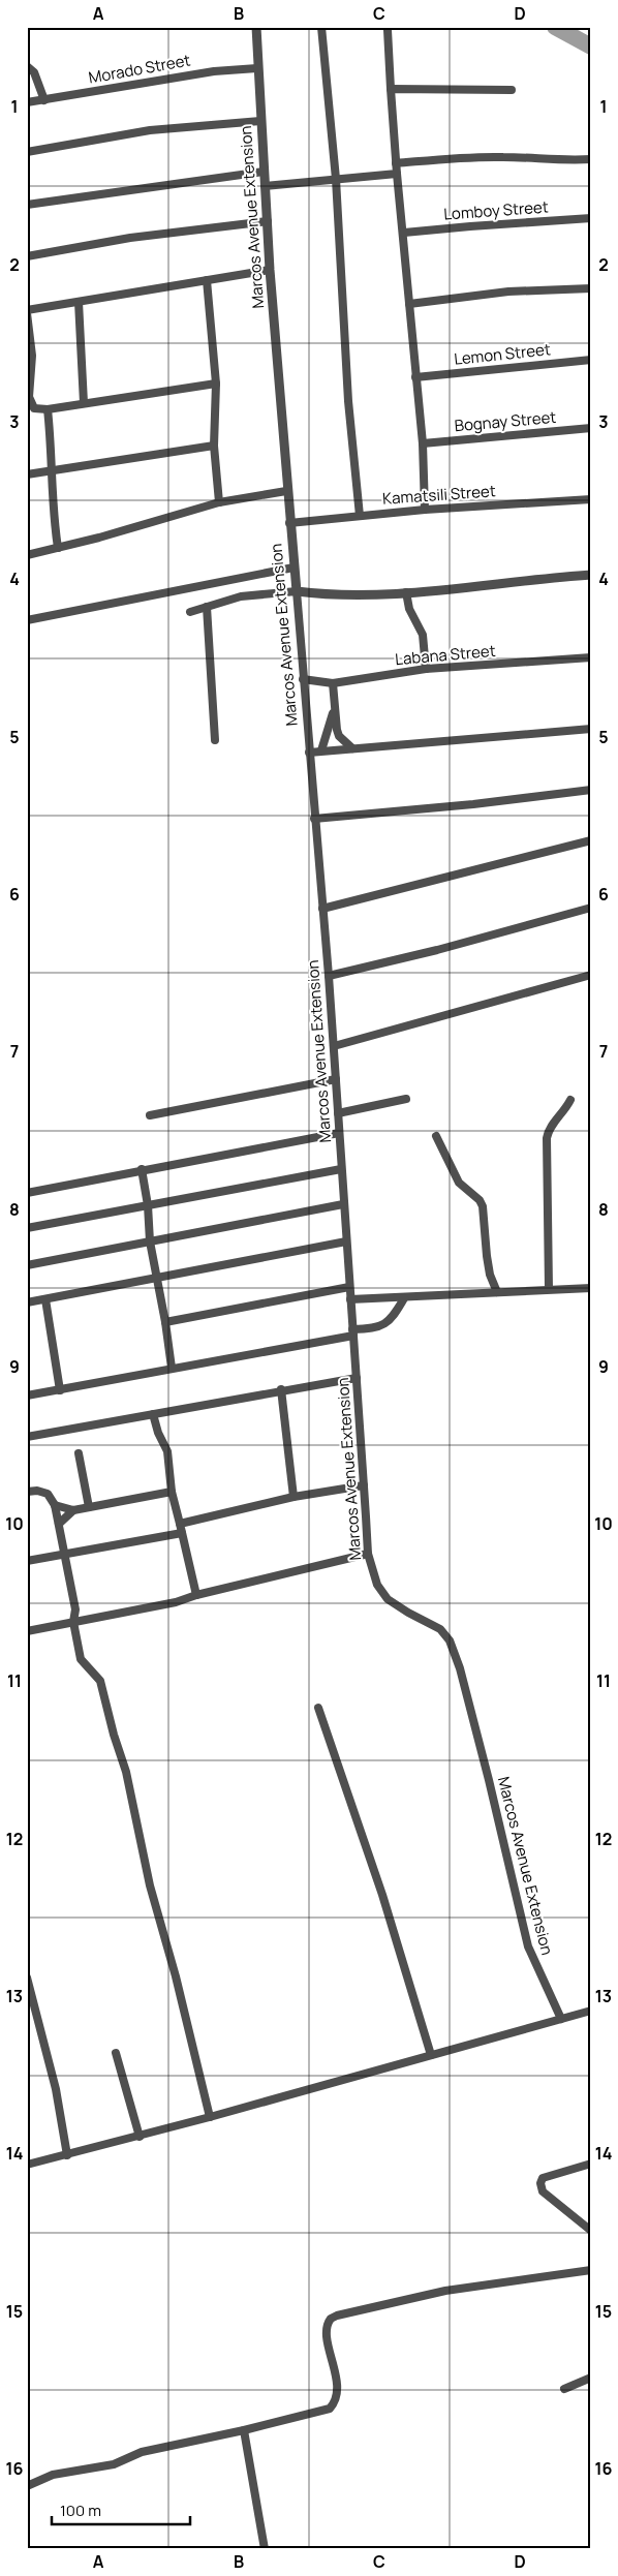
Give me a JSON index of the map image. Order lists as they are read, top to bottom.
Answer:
{
  "streets": {
    "street": [
      "Morado Street",
      "Lomboy Street",
      "Marcos Avenue Extension",
      "Lemon Street",
      "Bognay Street",
      "Kamatsili Street",
      "Labana Street"
    ]
  },
  "crossings": [
    ["Morado Street", "Marcos Avenue Extension"],
    ["Marcos Avenue Extension", "Kamatsili Street"],
    ["Marcos Avenue Extension", "Labana Street"]
  ],
  "scale_bar": "100 m",
  "grid": {
    "columns": [
      "A",
      "B",
      "C",
      "D"
    ],
    "rows": [
      "1",
      "2",
      "3",
      "4",
      "5",
      "6",
      "7",
      "8",
      "9",
      "10",
      "11",
      "12",
      "13",
      "14",
      "15",
      "16"
    ]
  }
}
